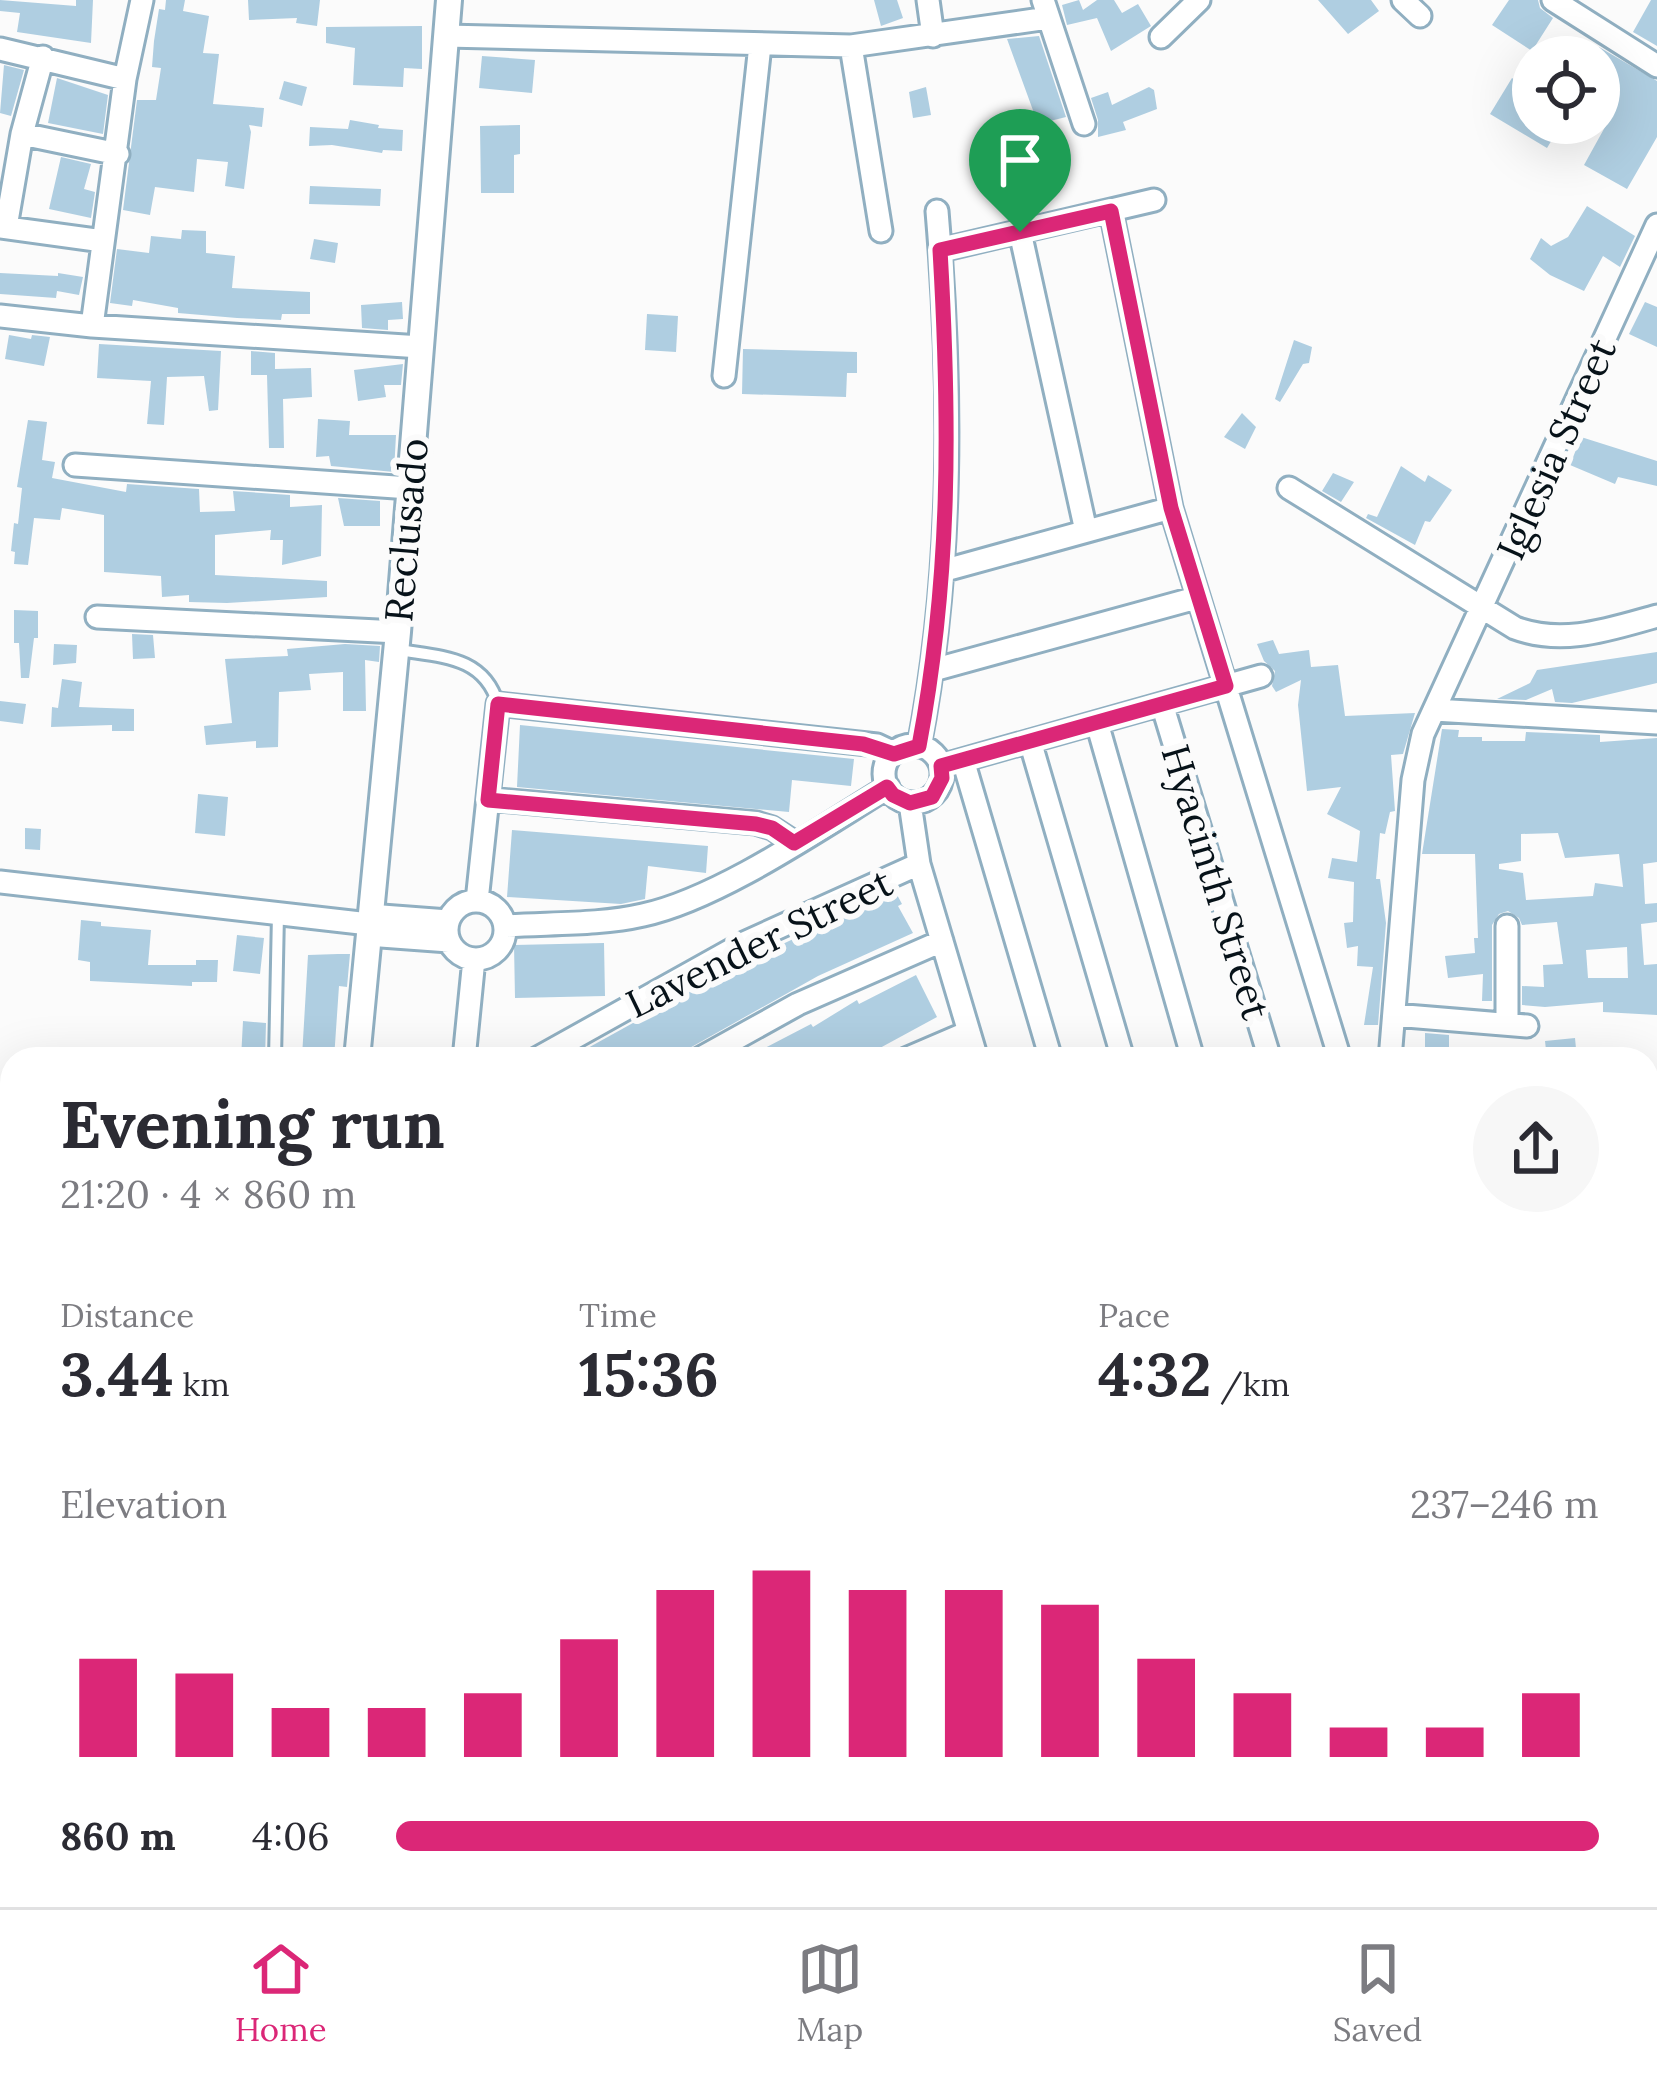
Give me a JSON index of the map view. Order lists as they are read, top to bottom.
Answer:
{
  "streets": {
    "street": [
      "Iglesia Street",
      "Reclusado",
      "Hyacinth Street",
      "Lavender Street"
    ]
  },
  "page": {
    "heading": ["Evening run", "21:20 · 4 × 860 m"],
    "stats": [
      ["Distance", "3.44 km"],
      ["Time", "15:36"],
      ["Pace", "4:32 /km"]
    ],
    "chart": ["Elevation", "237–246 m"],
    "list": [
      {
        "name": "860 m",
        "note": "4:06"
      }
    ],
    "tabs": ["Home", "Map", "Saved"]
  }
}
